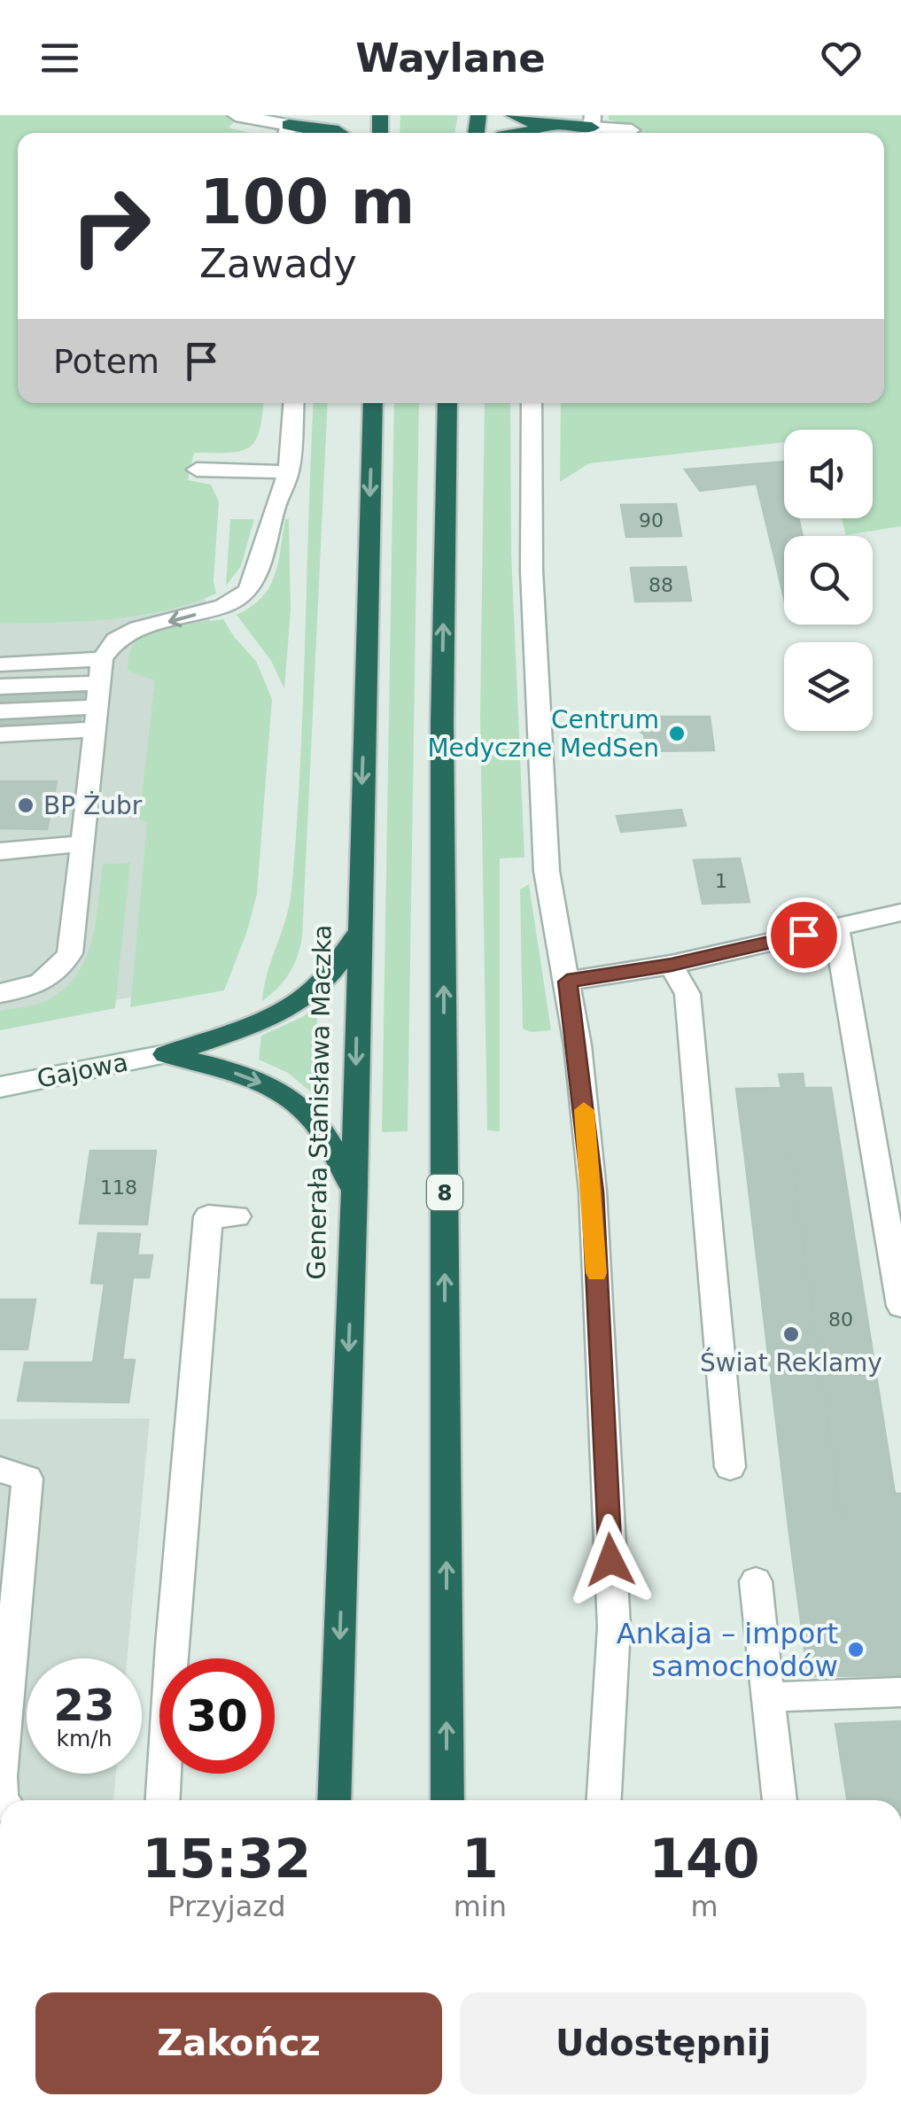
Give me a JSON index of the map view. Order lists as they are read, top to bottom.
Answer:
{
  "streets": {
    "highway": ["Generała Stanisława Maczka", "8"],
    "street": ["Gajowa"]
  },
  "places": [
    "Centrum Medyczne MedSen",
    "BP Żubr",
    "Świat Reklamy",
    "Ankaja – import samochodów"
  ],
  "house_numbers": [
    "90",
    "88",
    "1",
    "118",
    "80"
  ],
  "page": {
    "header": "Waylane",
    "turn": ["100 m", "Zawady"],
    "then": "Potem",
    "speed": "23 km/h",
    "limit": "30",
    "eta": [
      "15:32",
      "Przyjazd",
      "1",
      "min",
      "140",
      "m"
    ],
    "buttons": ["Zakończ", "Udostępnij"]
  }
}
